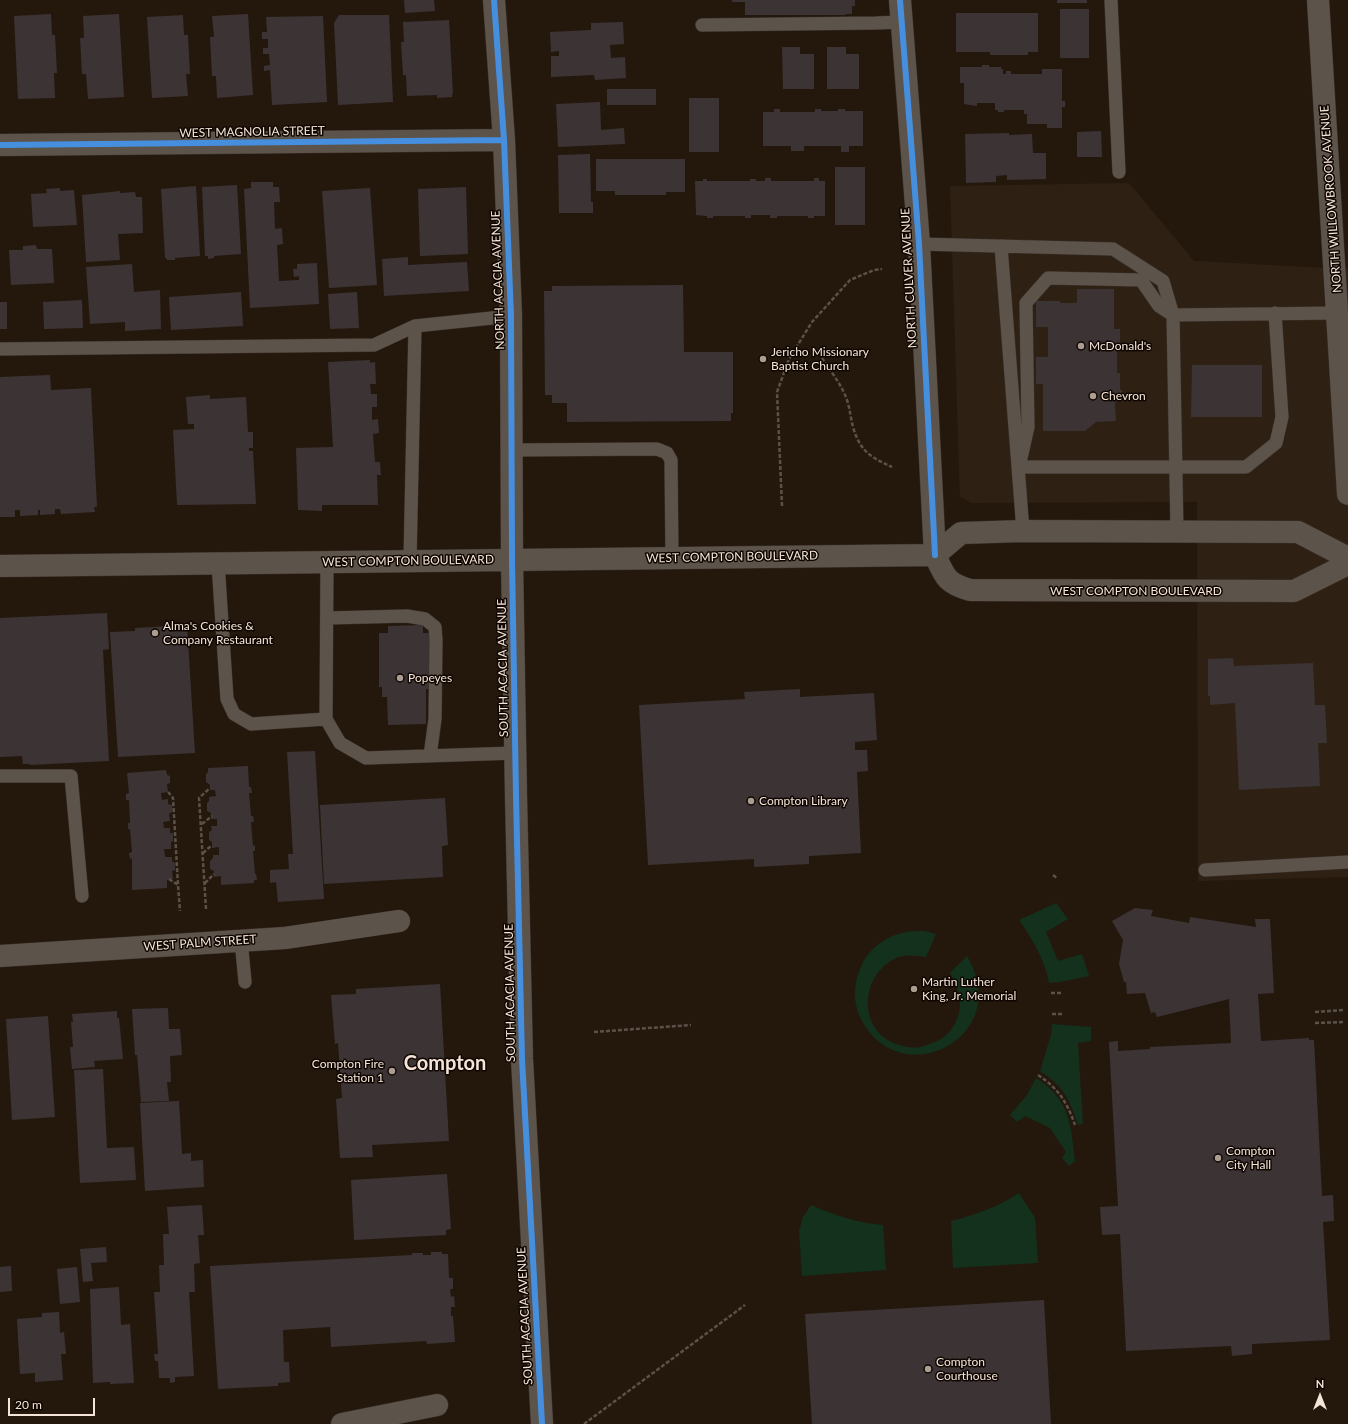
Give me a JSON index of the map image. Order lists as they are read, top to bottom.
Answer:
{
  "streets": {
    "street": [
      "WEST MAGNOLIA STREET",
      "NORTH WILLOWBROOK AVENUE",
      "NORTH CULVER AVENUE",
      "NORTH ACACIA AVENUE",
      "WEST COMPTON BOULEVARD",
      "SOUTH ACACIA AVENUE",
      "WEST PALM STREET"
    ]
  },
  "crossings": [
    ["WEST MAGNOLIA STREET", "NORTH ACACIA AVENUE"],
    ["NORTH CULVER AVENUE", "WEST COMPTON BOULEVARD"],
    ["NORTH ACACIA AVENUE", "WEST COMPTON BOULEVARD"],
    ["NORTH ACACIA AVENUE", "SOUTH ACACIA AVENUE"],
    ["WEST COMPTON BOULEVARD", "SOUTH ACACIA AVENUE"]
  ],
  "districts": ["Compton"],
  "places": [
    "McDonald's",
    "Jericho Missionary Baptist Church",
    "Chevron",
    "Alma's Cookies & Company Restaurant",
    "Popeyes",
    "Compton Library",
    "Martin Luther King, Jr. Memorial",
    "Compton Fire Station 1",
    "Compton City Hall",
    "Compton Courthouse"
  ],
  "scale_bar": "20 m",
  "north": "top"
}
